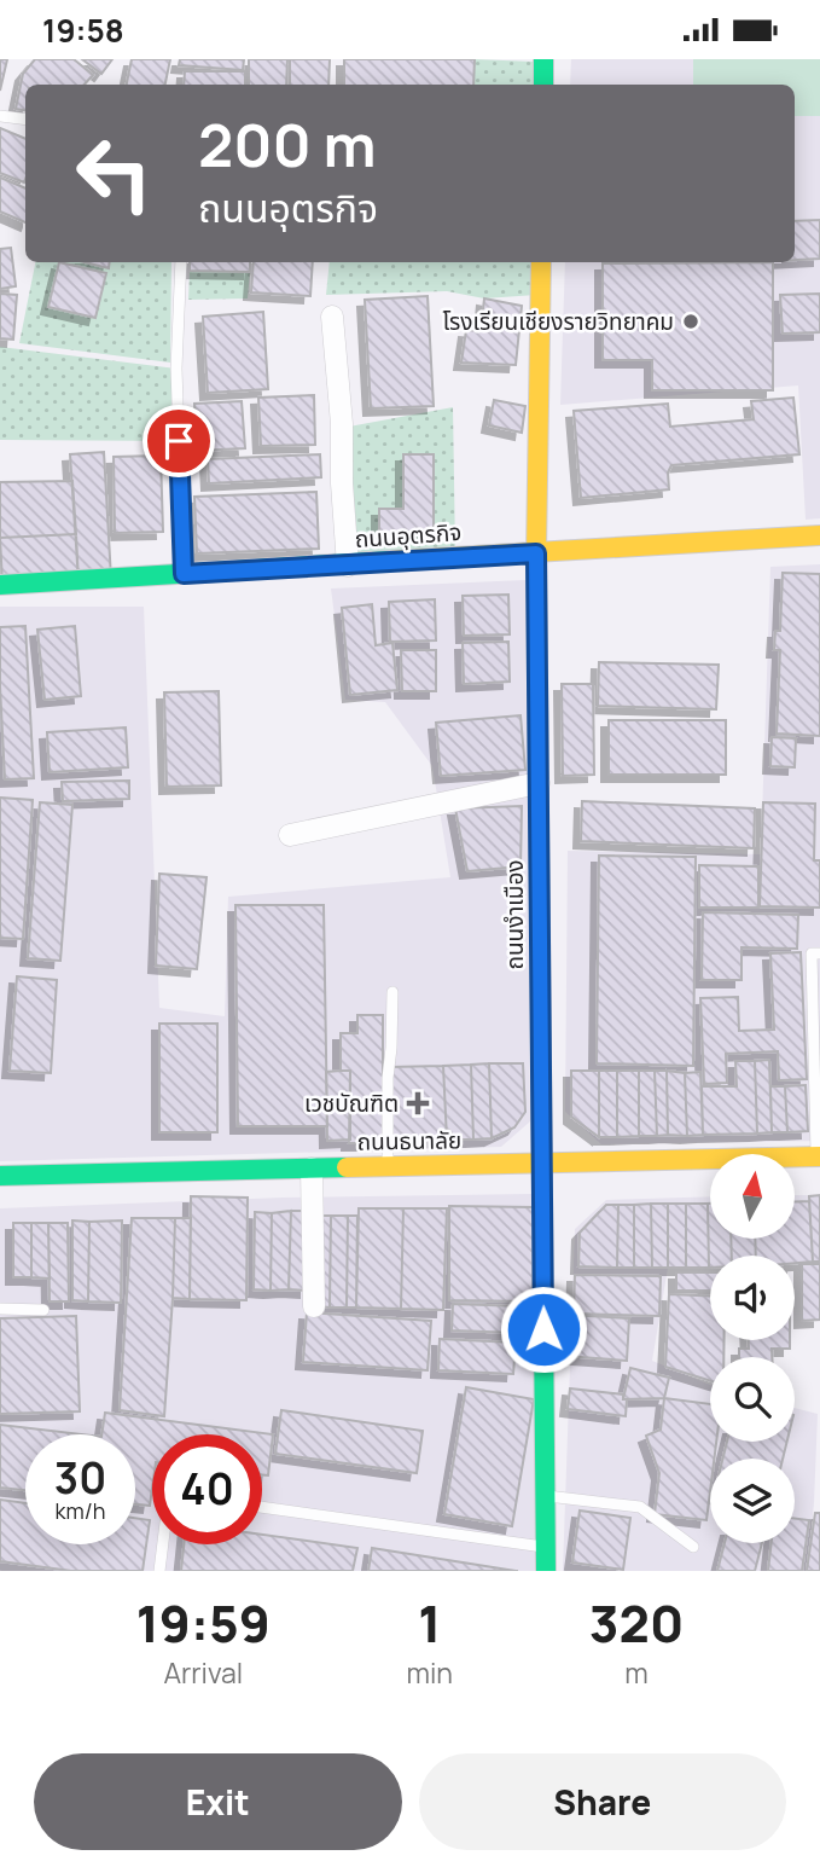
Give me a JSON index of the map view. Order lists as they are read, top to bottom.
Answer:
{
  "streets": {
    "street": ["ถนนอุตรกิจ", "ถนนงำเมือง", "ถนนธนาลัย"]
  },
  "crossings": [
    ["ถนนอุตรกิจ", "ถนนงำเมือง"],
    ["ถนนงำเมือง", "ถนนธนาลัย"]
  ],
  "places": {
    "other": ["โรงเรียนเชียงรายวิทยาคม"],
    "health": ["เวชบัณฑิต"]
  },
  "north": "top",
  "page": {
    "status": "19:58",
    "turn": ["200 m", "ถนนอุตรกิจ"],
    "speed": "30 km/h",
    "limit": "40",
    "eta": [
      "19:59",
      "Arrival",
      "1",
      "min",
      "320",
      "m"
    ],
    "buttons": ["Exit", "Share"]
  }
}
